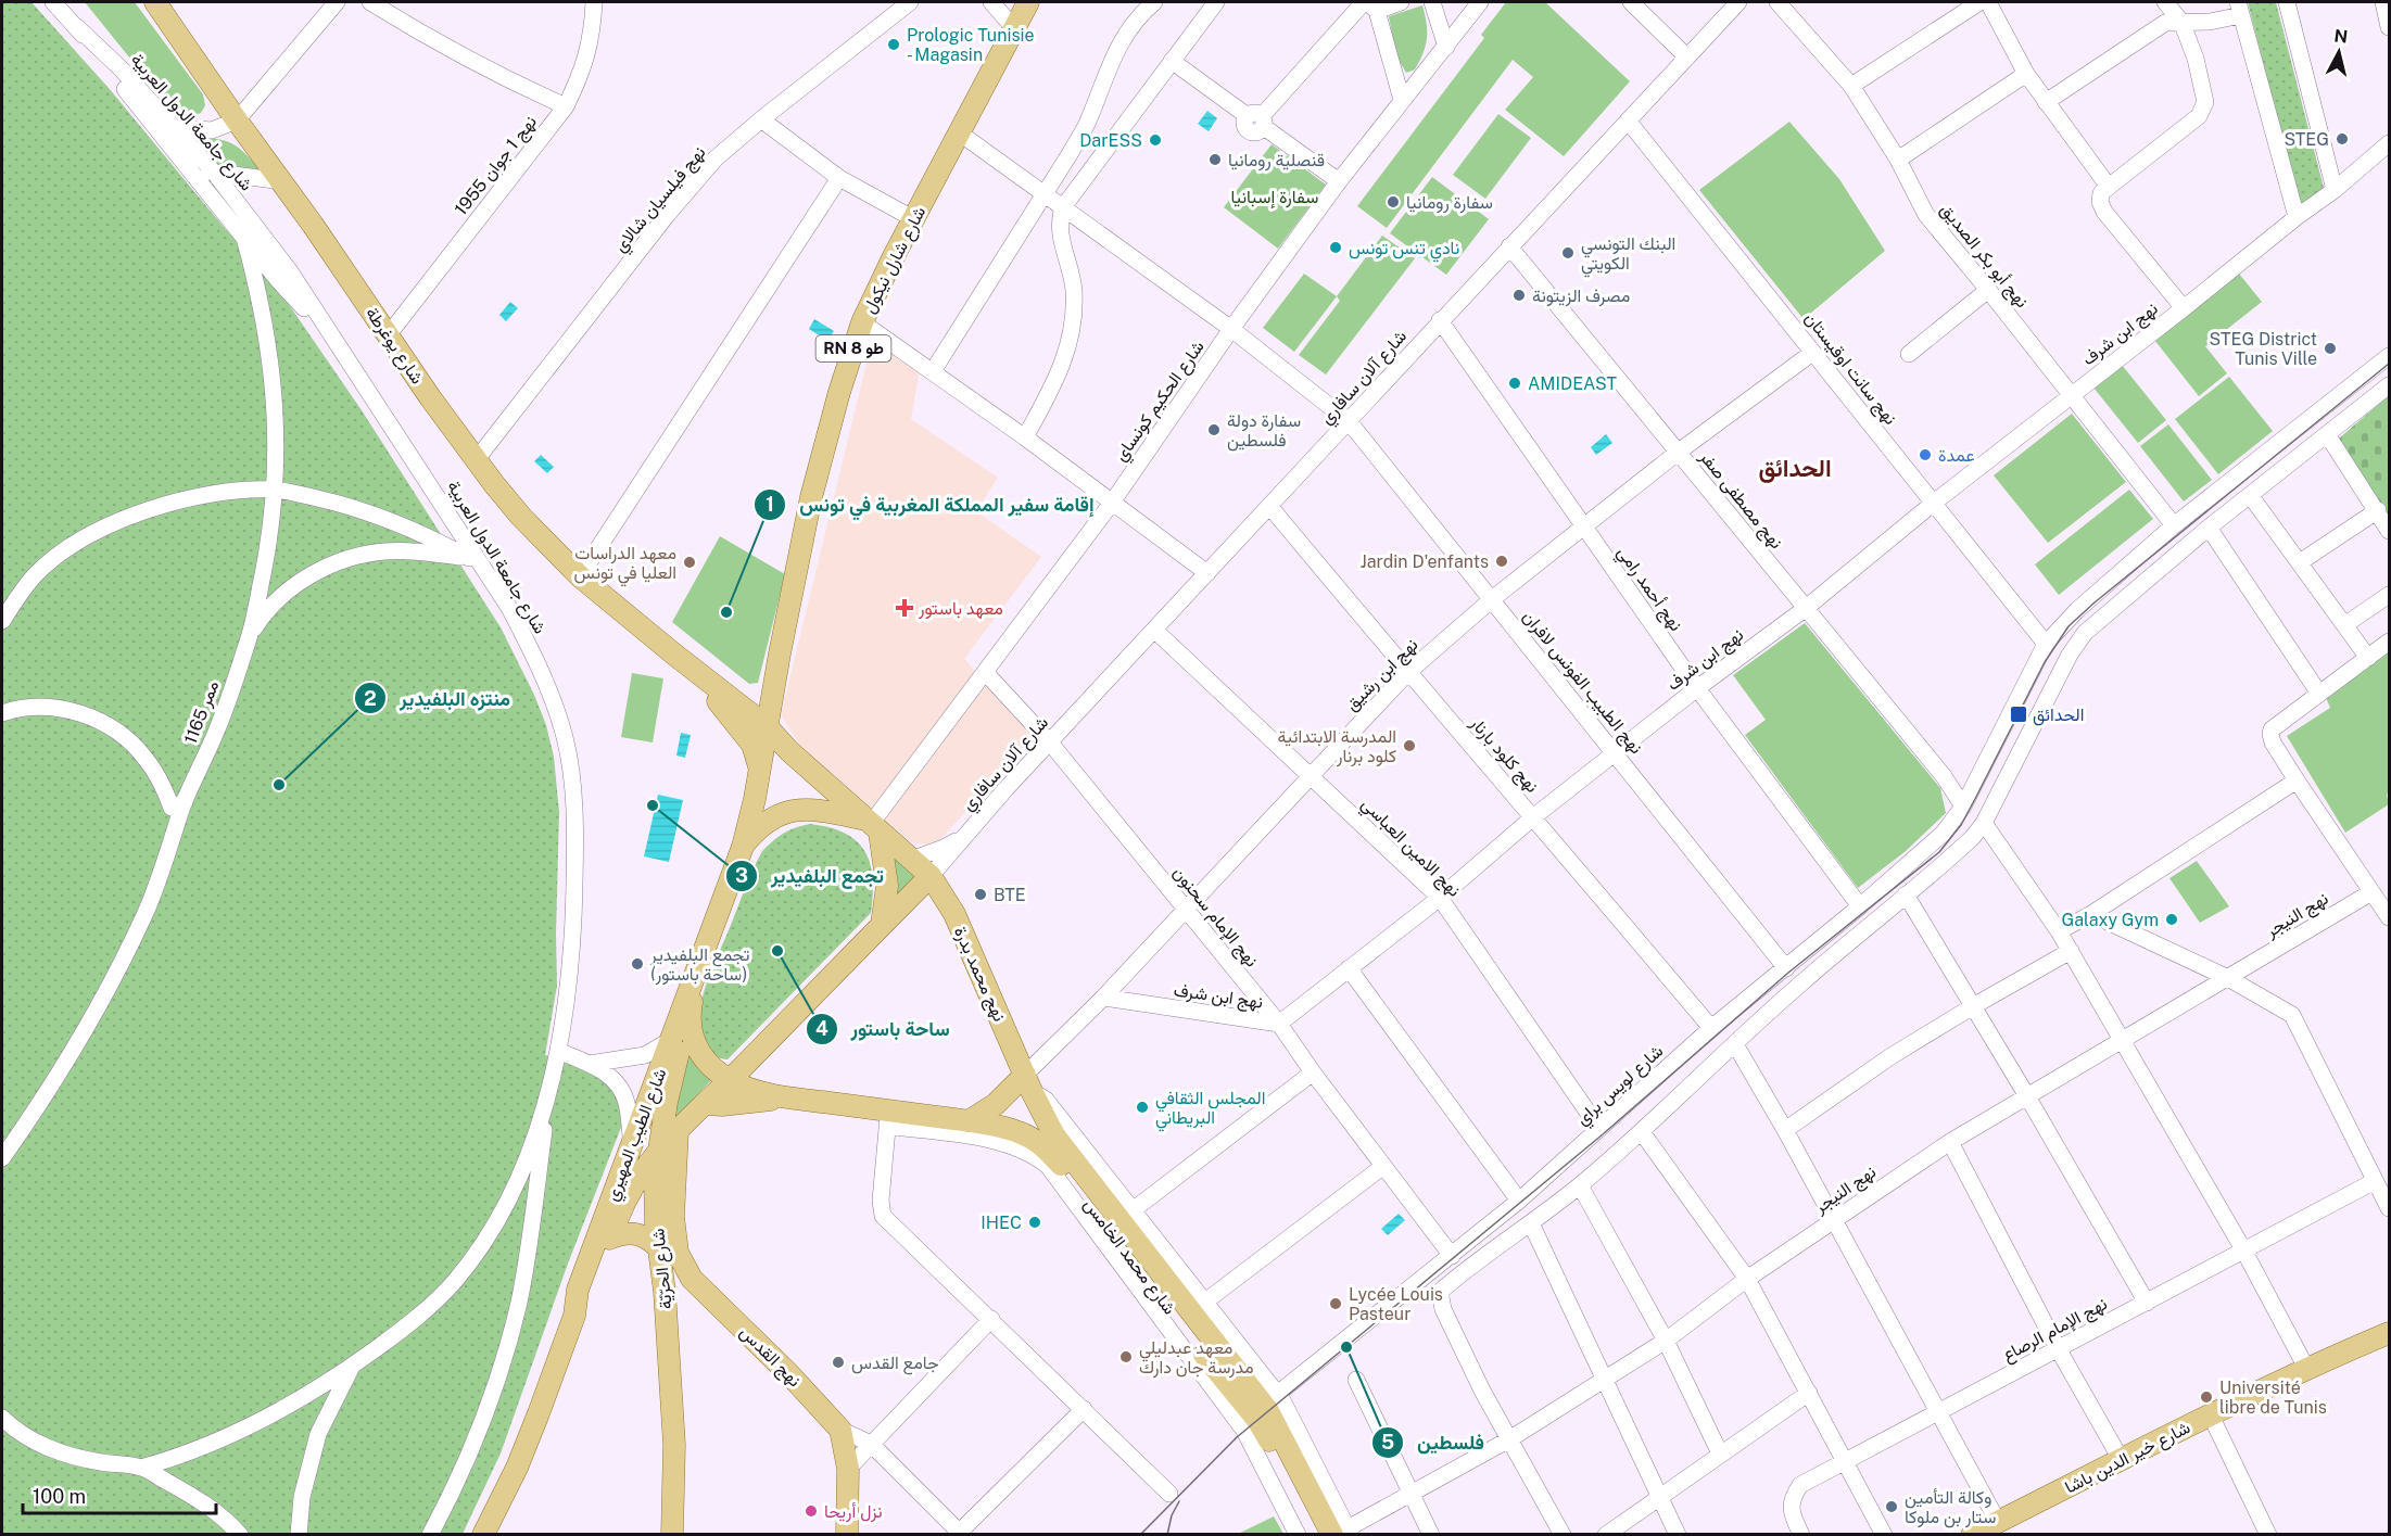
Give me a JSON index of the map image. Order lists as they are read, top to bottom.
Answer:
{
  "streets": {
    "main road": [
      "شارع شارل نيكول",
      "شارع يوغرطة",
      "RN 8 طو",
      "نهج محمد بدرة",
      "شارع الطيب المهيري",
      "شارع محمد الخامس",
      "شارع الحرّيّة",
      "نهج القدس",
      "شارع خير الدين باشا"
    ],
    "street": [
      "شارع جامعة الدول العربية",
      "نهج 1 جوان 1955",
      "نهج فيلسيان شالاي",
      "نهج أبو بكر الصديق",
      "نهج ابن شرف",
      "نهج سانت اوقيستان",
      "شارع آلان سافاري",
      "شارع الحكيم كونساي",
      "نهج مصطفى صفر",
      "نهج أحمد رامي",
      "نهج ابن رشيق",
      "نهج الطبيب الفونس لافران",
      "ممر 1165",
      "نهج كلود بارنار",
      "نهج الامين العباسي",
      "نهج النيجر",
      "نهج الإمام سحنون",
      "شارع لويس براي",
      "نهج الإمام الرصاع"
    ]
  },
  "crossings": [
    ["شارع جامعة الدول العربية", "ممر 1165"],
    ["نهج 1 جوان 1955", "شارع يوغرطة"],
    ["نهج فيلسيان شالاي", "شارع يوغرطة"],
    ["نهج أبو بكر الصديق", "نهج ابن شرف"],
    ["نهج أبو بكر الصديق", "شارع لويس براي"],
    ["شارع شارل نيكول", "شارع يوغرطة"],
    ["شارع شارل نيكول", "نهج الطبيب الفونس لافران"],
    ["شارع شارل نيكول", "شارع الطيب المهيري"],
    ["نهج ابن شرف", "نهج سانت اوقيستان"],
    ["نهج ابن شرف", "نهج مصطفى صفر"],
    ["نهج ابن شرف", "نهج أحمد رامي"],
    ["نهج ابن شرف", "نهج ابن رشيق"],
    ["نهج ابن شرف", "نهج الطبيب الفونس لافران"],
    ["نهج ابن شرف", "نهج كلود بارنار"],
    ["نهج ابن شرف", "نهج الامين العباسي"],
    ["نهج ابن شرف", "نهج الإمام سحنون"],
    ["شارع يوغرطة", "شارع الحكيم كونساي"],
    ["شارع يوغرطة", "نهج محمد بدرة"],
    ["شارع يوغرطة", "شارع الطيب المهيري"],
    ["نهج سانت اوقيستان", "شارع آلان سافاري"],
    ["نهج سانت اوقيستان", "نهج ابن رشيق"],
    ["نهج سانت اوقيستان", "شارع لويس براي"],
    ["شارع آلان سافاري", "نهج مصطفى صفر"],
    ["شارع آلان سافاري", "نهج أحمد رامي"],
    ["شارع آلان سافاري", "نهج الطبيب الفونس لافران"],
    ["شارع آلان سافاري", "نهج كلود بارنار"],
    ["شارع آلان سافاري", "نهج الامين العباسي"],
    ["شارع آلان سافاري", "نهج الإمام سحنون"],
    ["شارع آلان سافاري", "نهج محمد بدرة"],
    ["شارع الحكيم كونساي", "نهج الطبيب الفونس لافران"],
    ["شارع الحكيم كونساي", "نهج الإمام سحنون"],
    ["شارع الحكيم كونساي", "نهج محمد بدرة"],
    ["نهج مصطفى صفر", "نهج ابن رشيق"],
    ["نهج مصطفى صفر", "شارع لويس براي"],
    ["نهج أحمد رامي", "نهج ابن رشيق"],
    ["نهج أحمد رامي", "شارع لويس براي"],
    ["نهج ابن رشيق", "نهج الطبيب الفونس لافران"],
    ["نهج ابن رشيق", "نهج كلود بارنار"],
    ["نهج ابن رشيق", "نهج الامين العباسي"],
    ["نهج ابن رشيق", "نهج الإمام سحنون"],
    ["نهج ابن رشيق", "نهج محمد بدرة"],
    ["نهج ابن رشيق", "شارع محمد الخامس"],
    ["نهج الطبيب الفونس لافران", "شارع لويس براي"],
    ["نهج كلود بارنار", "شارع لويس براي"],
    ["نهج الامين العباسي", "شارع لويس براي"],
    ["نهج النيجر", "شارع محمد الخامس"],
    ["نهج الإمام سحنون", "شارع لويس براي"],
    ["نهج محمد بدرة", "شارع محمد الخامس"],
    ["شارع لويس براي", "شارع محمد الخامس"]
  ],
  "districts": ["الحدائق"],
  "parks": ["سفارة إسبانيا"],
  "places": {
    "other": [
      "Prologic Tunisie - Magasin",
      "STEG",
      "DarESS",
      "قنصلية رومانيا",
      "سفارة رومانيا",
      "نادي تنس تونس",
      "البنك التونسي الكويتي",
      "مصرف الزيتونة",
      "STEG District Tunis Ville",
      "AMIDEAST",
      "سفارة دولة فلسطين",
      "عمدة",
      "Jardin D'enfants",
      "معهد الدراسات العليا في تونس",
      "إقامة سفير المملكة المغربية في تونس",
      "المدرسة الابتدائية كلود برنار",
      "منتزه البلفيدير",
      "تجمع البلفيدير",
      "BTE",
      "Galaxy Gym",
      "ساحة باستور",
      "تجمع البلفيدير (ساحة باستور)",
      "المجلس الثقافي البريطاني",
      "IHEC",
      "Lycée Louis Pasteur",
      "فلسطين",
      "معهد عبدليلي مدرسة جان دارك",
      "جامع القدس",
      "Université libre de Tunis",
      "وكالة التأمين ستار بن ملوكا",
      "نزل أريحا"
    ],
    "health": ["معهد باستور"],
    "transit": ["الحدائق"]
  },
  "scale_bar": "100 m",
  "north": "top"
}
